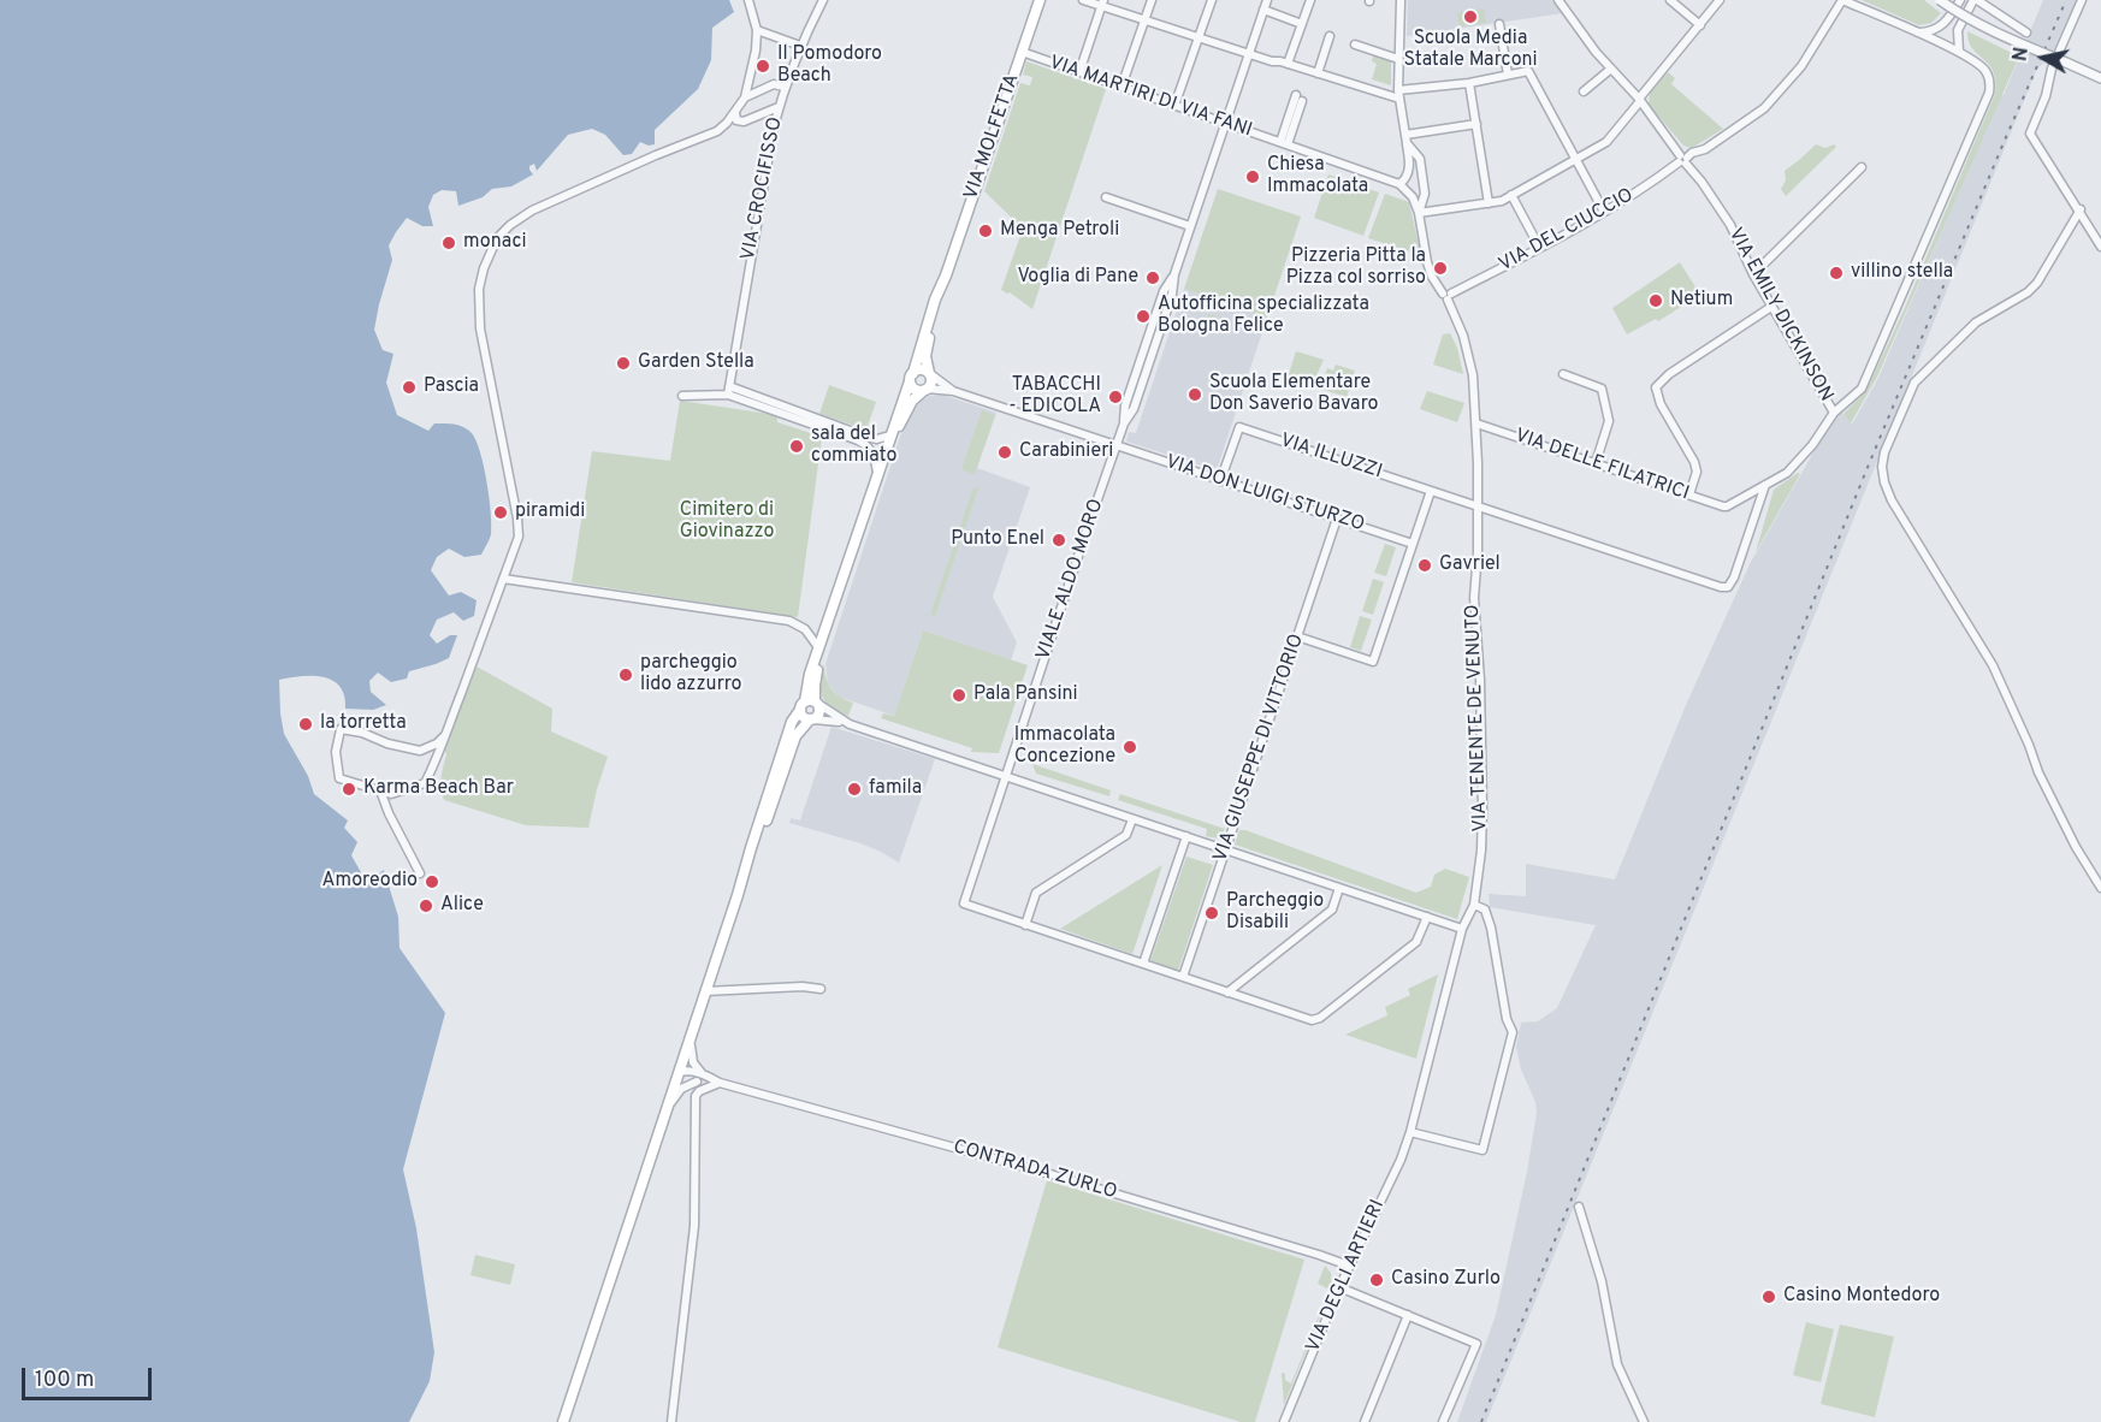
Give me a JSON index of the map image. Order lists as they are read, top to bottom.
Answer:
{
  "streets": {
    "main road": ["VIA MOLFETTA"],
    "street": [
      "VIA MARTIRI DI VIA FANI",
      "VIA CROCIFISSO",
      "VIA DEL CIUCCIO",
      "VIA EMILY DICKINSON",
      "VIA ILLUZZI",
      "VIA DELLE FILATRICI",
      "VIA DON LUIGI STURZO",
      "VIALE ALDO MORO",
      "VIA TENENTE DE VENUTO",
      "VIA GIUSEPPE DI VITTORIO",
      "CONTRADA ZURLO",
      "VIA DEGLI ARTIERI"
    ]
  },
  "crossings": [
    ["VIA MARTIRI DI VIA FANI", "VIA MOLFETTA"],
    ["VIA MARTIRI DI VIA FANI", "VIALE ALDO MORO"],
    ["VIA DEL CIUCCIO", "VIA EMILY DICKINSON"],
    ["VIA DEL CIUCCIO", "VIA TENENTE DE VENUTO"],
    ["VIA ILLUZZI", "VIA DELLE FILATRICI"],
    ["VIA ILLUZZI", "VIA DON LUIGI STURZO"],
    ["VIA ILLUZZI", "VIA TENENTE DE VENUTO"],
    ["VIA DELLE FILATRICI", "VIA TENENTE DE VENUTO"],
    ["VIA DON LUIGI STURZO", "VIALE ALDO MORO"],
    ["VIA DON LUIGI STURZO", "VIA GIUSEPPE DI VITTORIO"],
    ["VIA TENENTE DE VENUTO", "VIA DEGLI ARTIERI"],
    ["CONTRADA ZURLO", "VIA DEGLI ARTIERI"]
  ],
  "parks": ["Cimitero di Giovinazzo"],
  "places": [
    "Scuola Media Statale Marconi",
    "Il Pomodoro Beach",
    "Chiesa Immacolata",
    "Menga Petroli",
    "monaci",
    "Pizzeria Pitta la Pizza col sorriso",
    "villino stella",
    "Voglia di Pane",
    "Netium",
    "Autofficina specializzata Bologna Felice",
    "Garden Stella",
    "Pascia",
    "Scuola Elementare Don Saverio Bavaro",
    "TABACCHI - EDICOLA",
    "sala del commiato",
    "Carabinieri",
    "piramidi",
    "Punto Enel",
    "Gavriel",
    "parcheggio lido azzurro",
    "Pala Pansini",
    "la torretta",
    "Immacolata Concezione",
    "Karma Beach Bar",
    "famila",
    "Amoreodio",
    "Alice",
    "Parcheggio Disabili",
    "Casino Zurlo",
    "Casino Montedoro"
  ],
  "scale_bar": "100 m",
  "north": "left"
}
